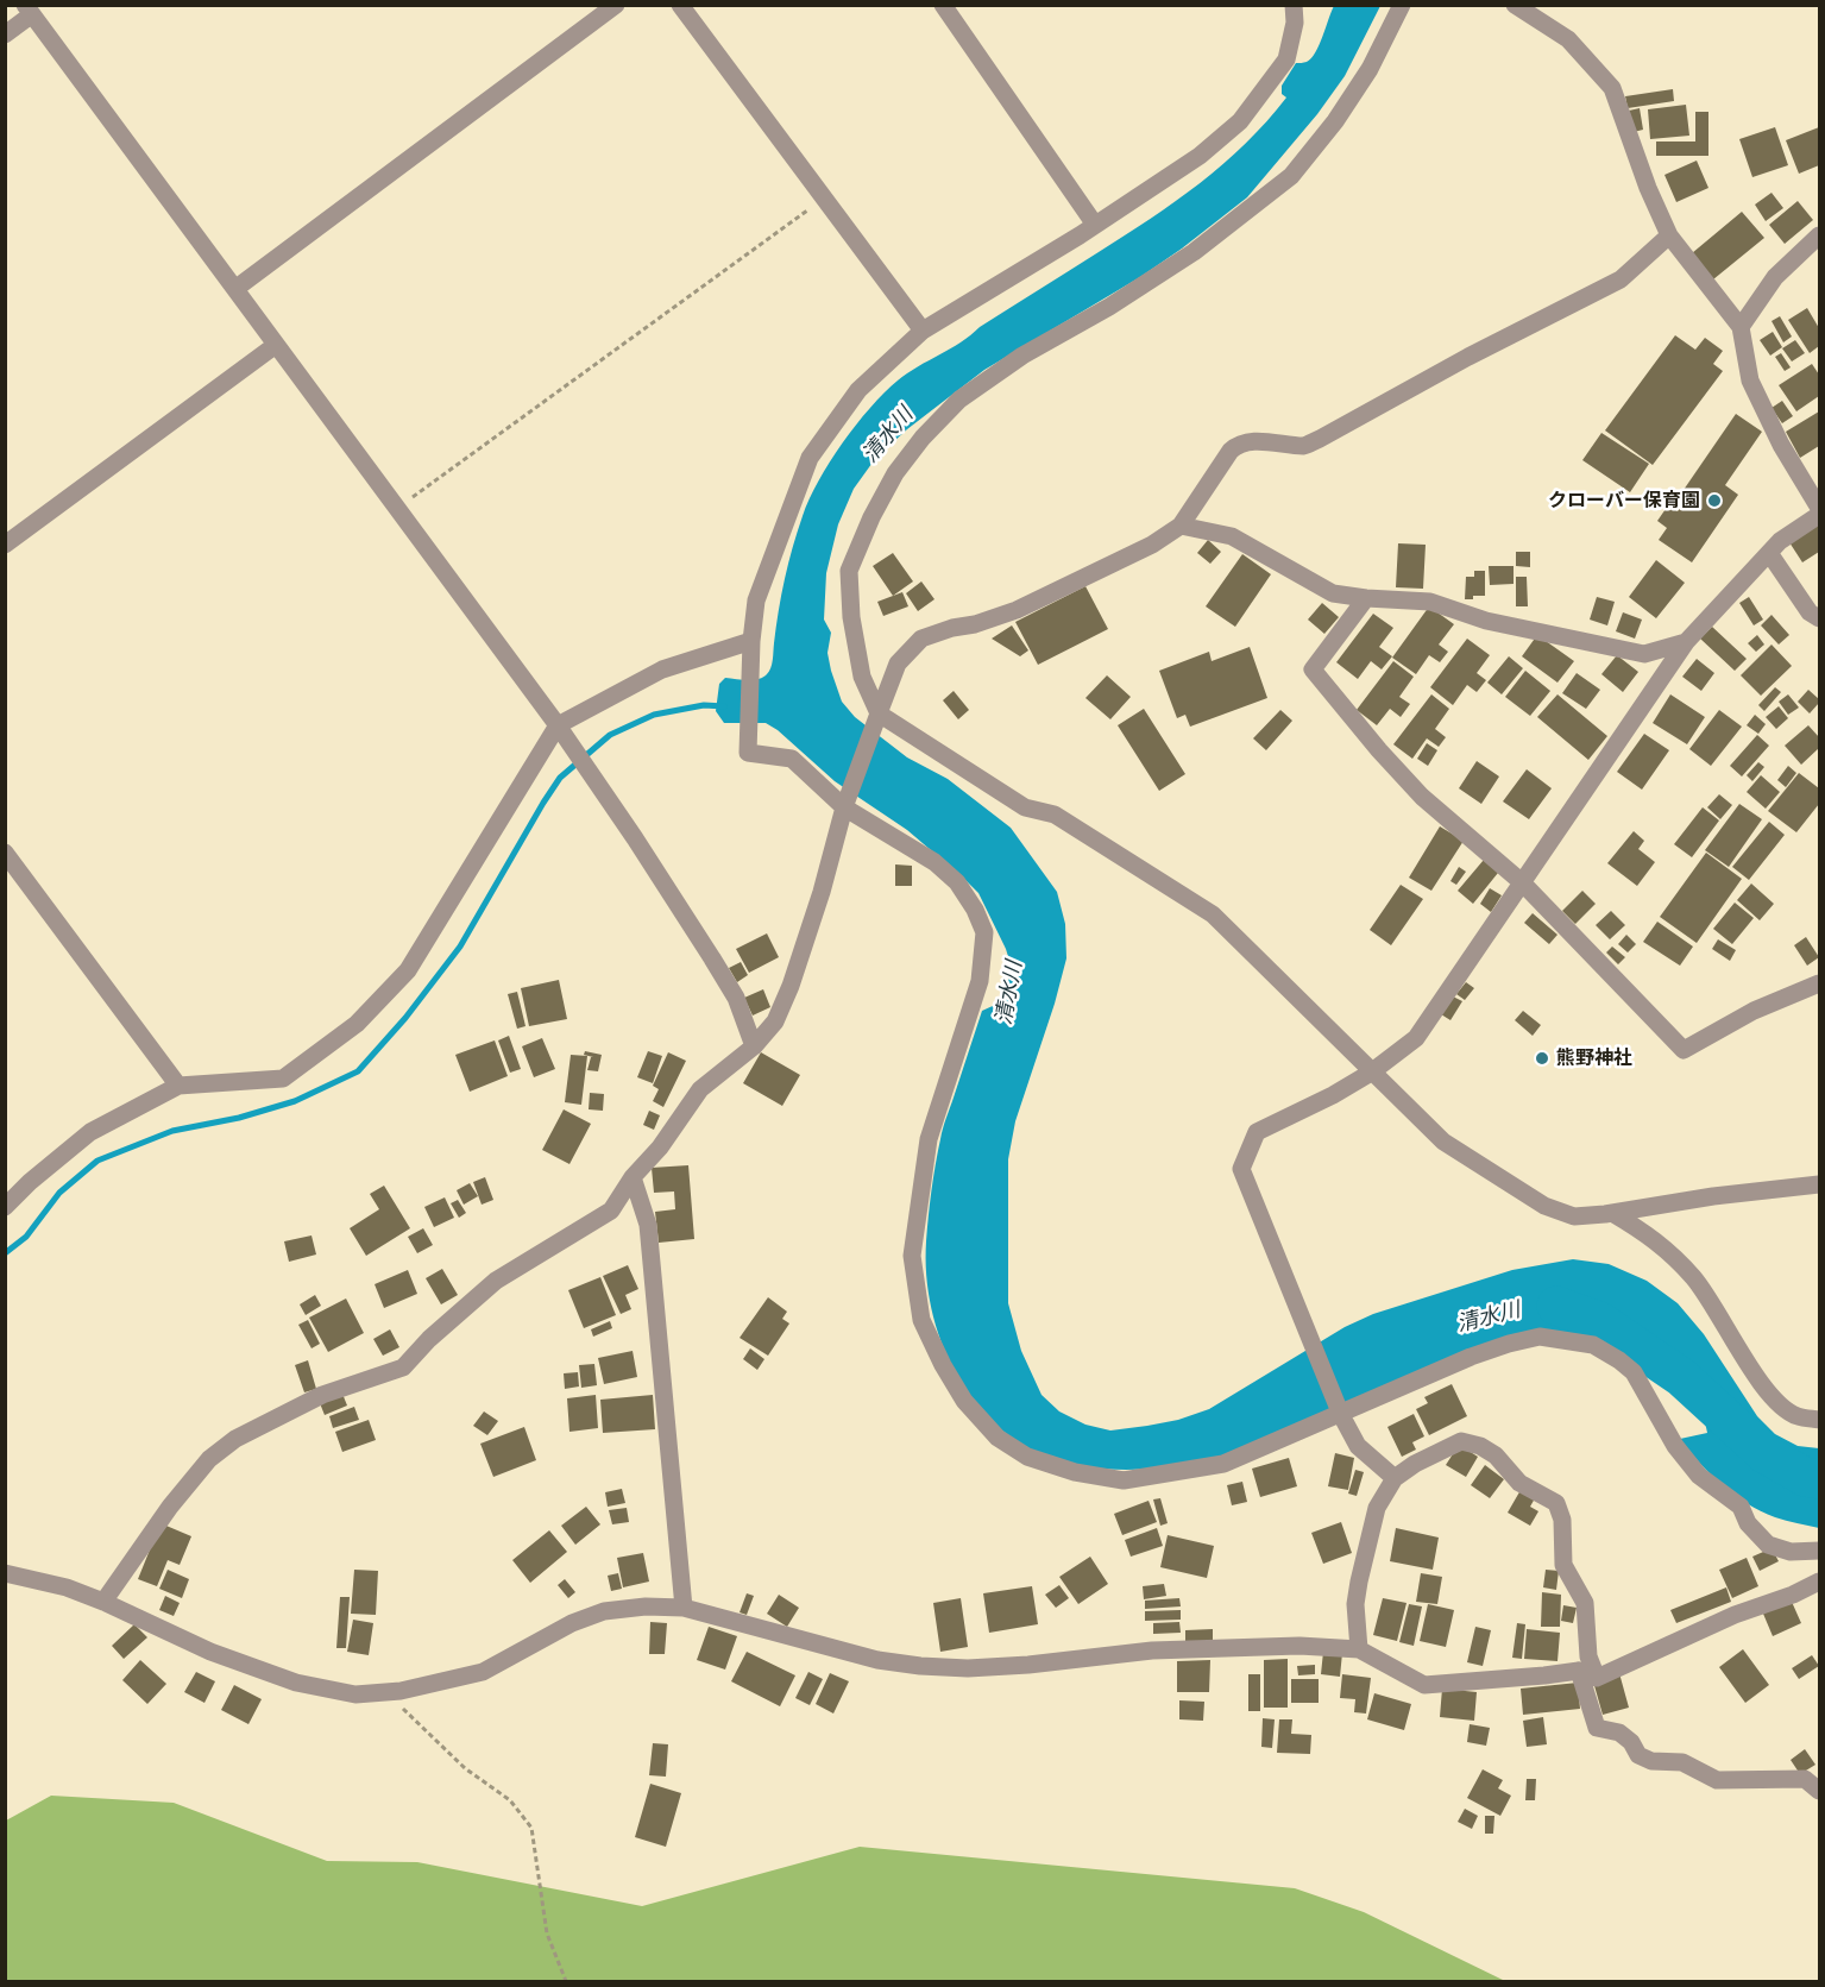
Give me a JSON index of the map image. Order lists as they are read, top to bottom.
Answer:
{
  "water": ["清水川"],
  "places": ["クローバー保育園", "熊野神社"]
}
